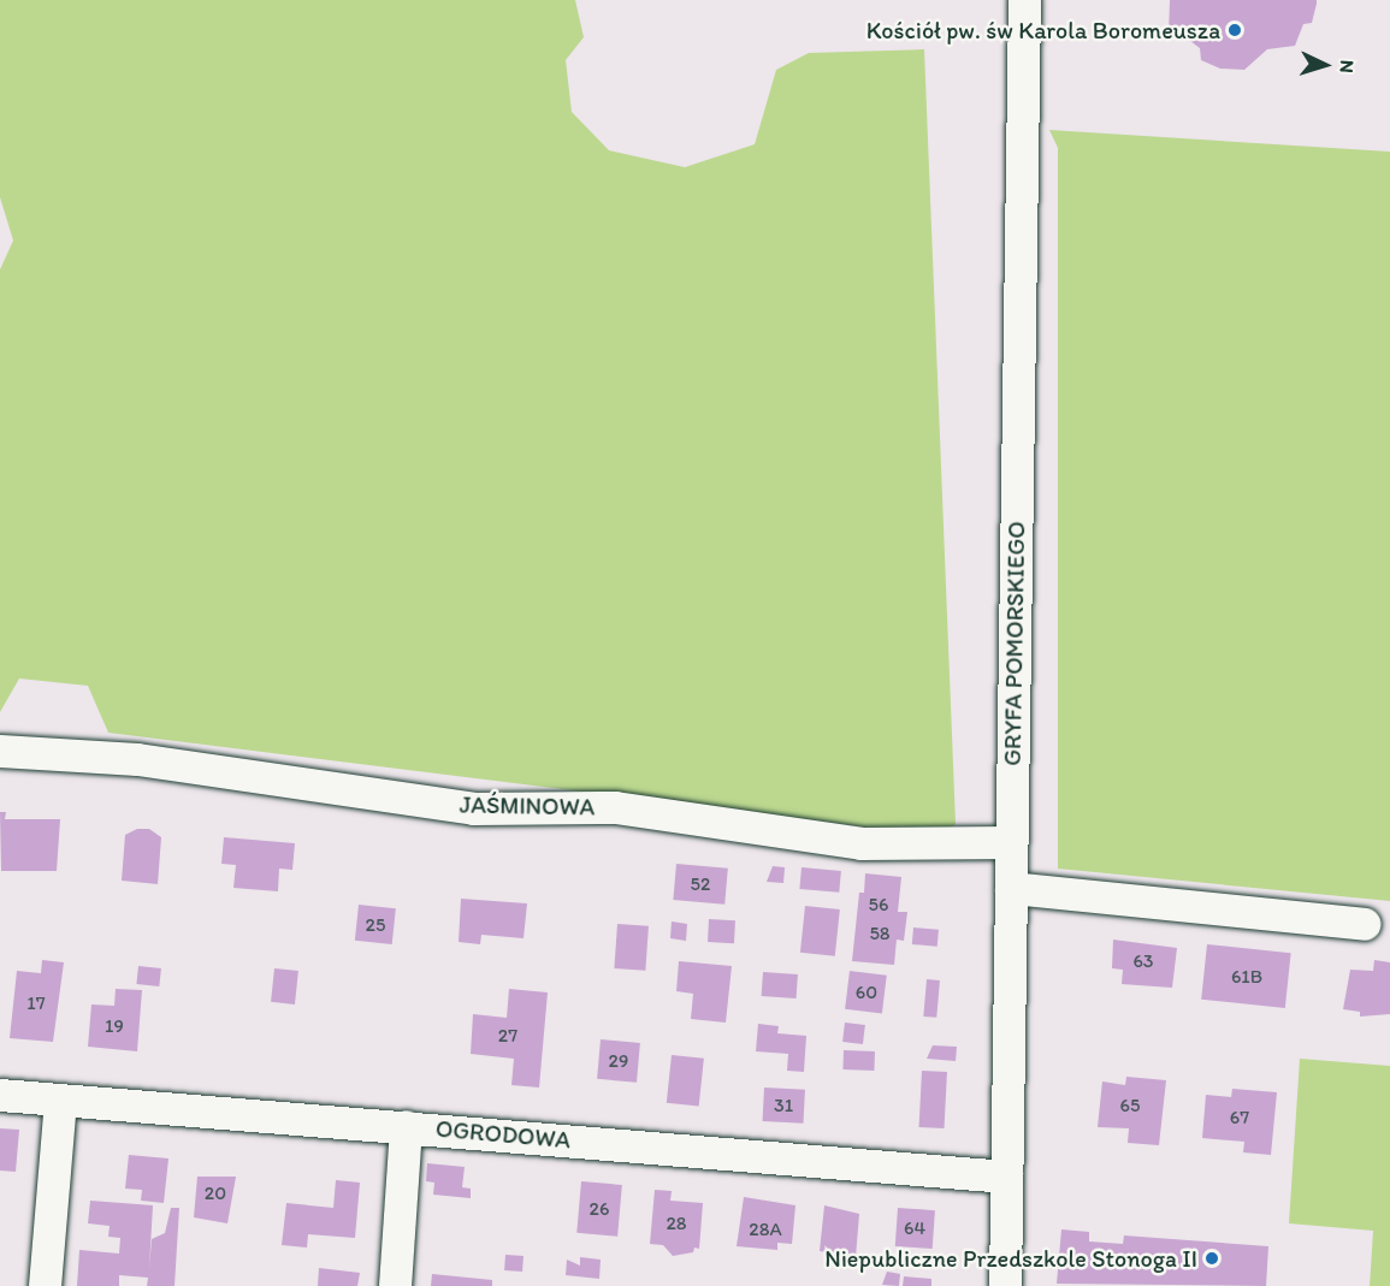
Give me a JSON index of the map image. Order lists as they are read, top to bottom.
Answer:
{
  "streets": {
    "street": ["GRYFA POMORSKIEGO", "JAŚMINOWA", "OGRODOWA"]
  },
  "crossings": [
    ["GRYFA POMORSKIEGO", "JAŚMINOWA"],
    ["GRYFA POMORSKIEGO", "OGRODOWA"]
  ],
  "places": ["Kościół pw. św Karola Boromeusza", "Niepubliczne Przedszkole Stonoga II"],
  "house_numbers": [
    "52",
    "56",
    "25",
    "58",
    "63",
    "61B",
    "60",
    "17",
    "19",
    "27",
    "29",
    "31",
    "65",
    "67",
    "20",
    "26",
    "28",
    "64",
    "28A"
  ],
  "north": "right"
}
